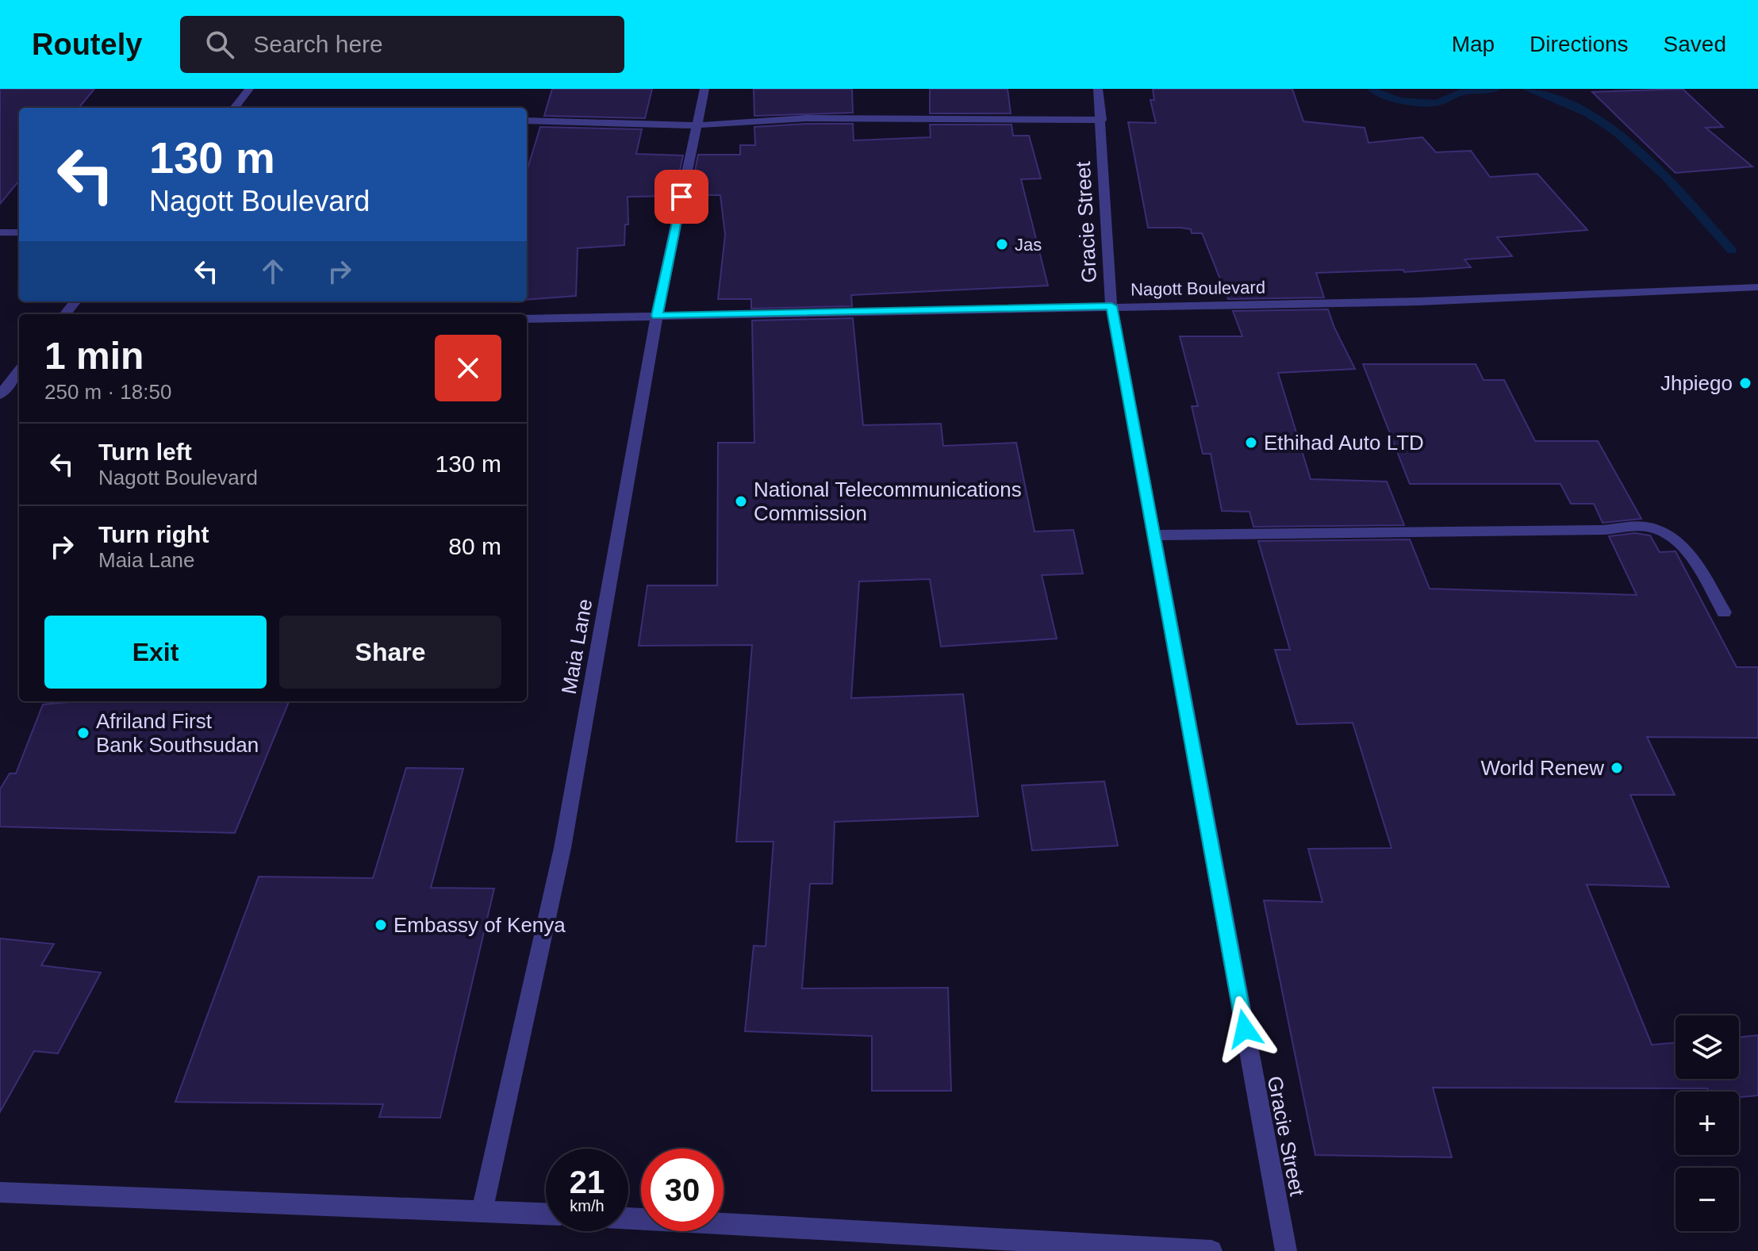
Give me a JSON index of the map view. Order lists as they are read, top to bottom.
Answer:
{
  "streets": {
    "street": ["Gracie Street", "Nagott Boulevard", "Maia Lane"]
  },
  "crossings": [
    ["Gracie Street", "Nagott Boulevard"],
    ["Nagott Boulevard", "Maia Lane"]
  ],
  "places": [
    "Jas",
    "Jhpiego",
    "Ethihad Auto LTD",
    "National Telecommunications Commission",
    "Afriland First Bank Southsudan",
    "World Renew",
    "Embassy of Kenya"
  ],
  "page": {
    "header": "Routely",
    "search": "Search here",
    "nav": ["Map", "Directions", "Saved"],
    "turn": ["130 m", "Nagott Boulevard"],
    "heading": ["1 min", "250 m · 18:50"],
    "list": [
      {
        "name": "Turn left",
        "note": "Nagott Boulevard",
        "value": "130 m"
      },
      {
        "name": "Turn right",
        "note": "Maia Lane",
        "value": "80 m"
      }
    ],
    "buttons": ["Exit", "Share"],
    "map_buttons": ["+", "−"],
    "speed": "21 km/h",
    "limit": "30"
  }
}
